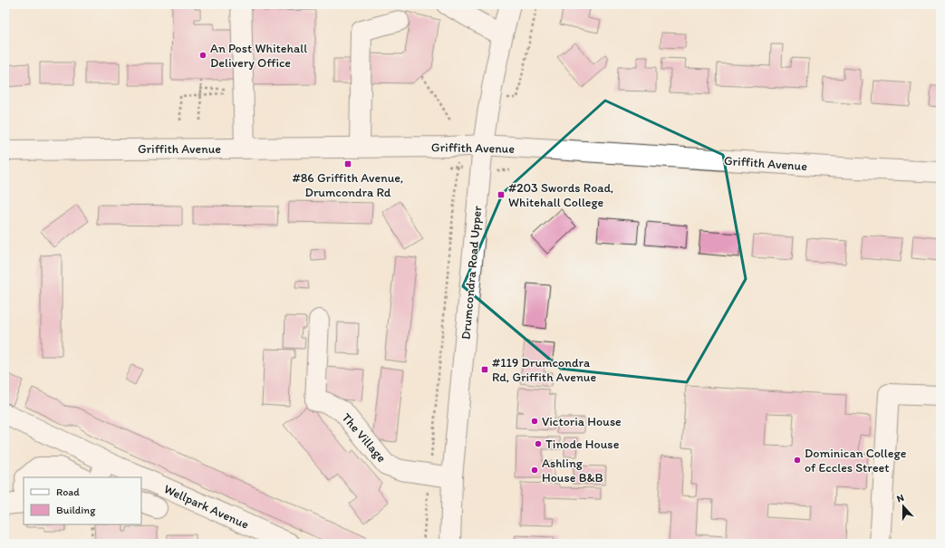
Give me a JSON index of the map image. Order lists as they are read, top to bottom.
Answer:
{
  "streets": {
    "main road": [
      "Griffith Avenue",
      "Drumcondra Road Upper",
      "The Village",
      "Wellpark Avenue"
    ]
  },
  "crossings": [
    ["Griffith Avenue", "Drumcondra Road Upper"],
    ["Drumcondra Road Upper", "The Village"]
  ],
  "places": {
    "other": [
      "An Post Whitehall Delivery Office",
      "Victoria House",
      "Tinode House",
      "Dominican College of Eccles Street",
      "Ashling House B&B"
    ],
    "transit": ["#86 Griffith Avenue, Drumcondra Rd", "#203 Swords Road, Whitehall College", "#119 Drumcondra Rd, Griffith Avenue"]
  },
  "legend": ["Road", "Building"],
  "north": "top"
}
